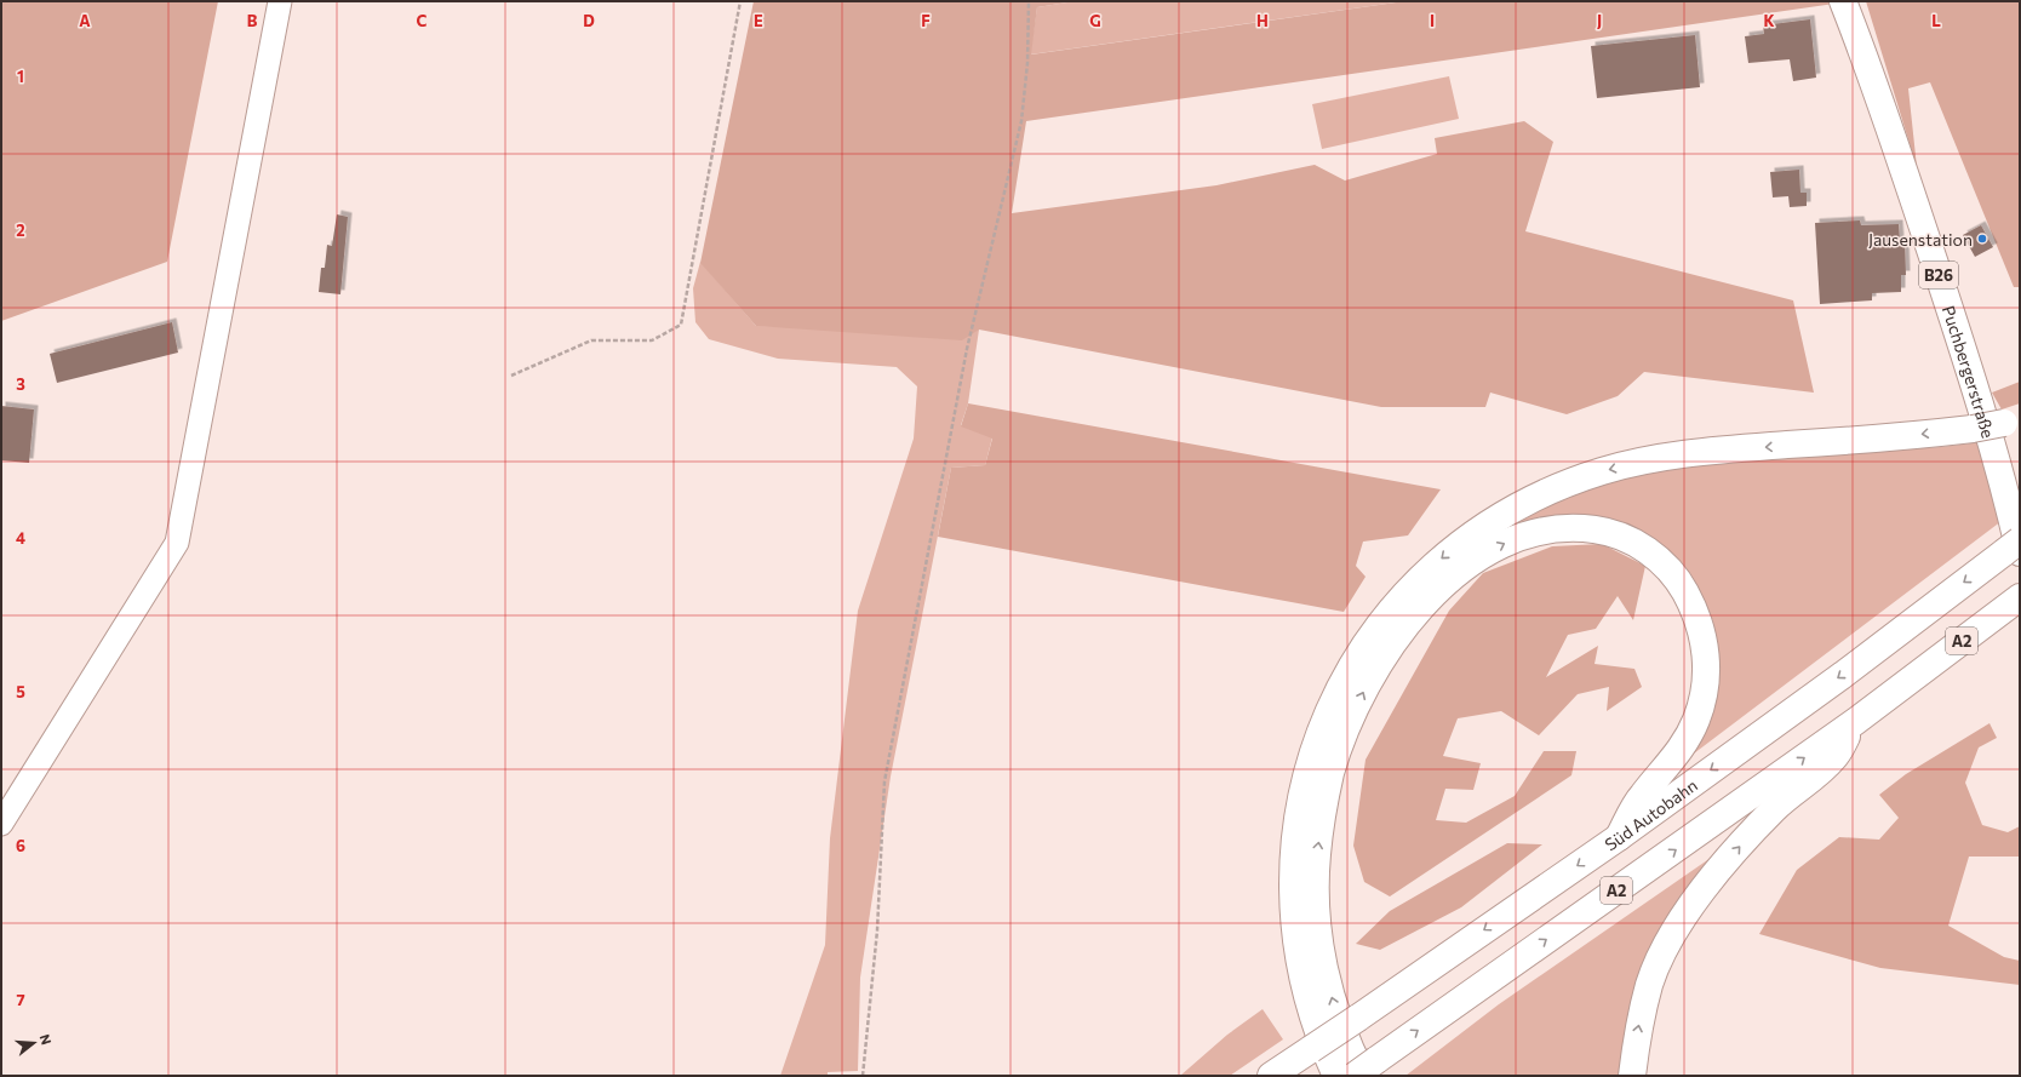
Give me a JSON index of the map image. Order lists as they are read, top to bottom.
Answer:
{
  "streets": {
    "main road": [
      "B26",
      "Puchbergerstraße",
      "A2",
      "Süd Autobahn"
    ]
  },
  "crossings": [
    ["Puchbergerstraße", "Süd Autobahn"]
  ],
  "places": ["Jausenstation"],
  "north": "right",
  "grid": {
    "columns": [
      "A",
      "B",
      "C",
      "D",
      "E",
      "F",
      "G",
      "H",
      "I",
      "J",
      "K",
      "L"
    ],
    "rows": [
      "1",
      "2",
      "3",
      "4",
      "5",
      "6",
      "7"
    ]
  }
}
